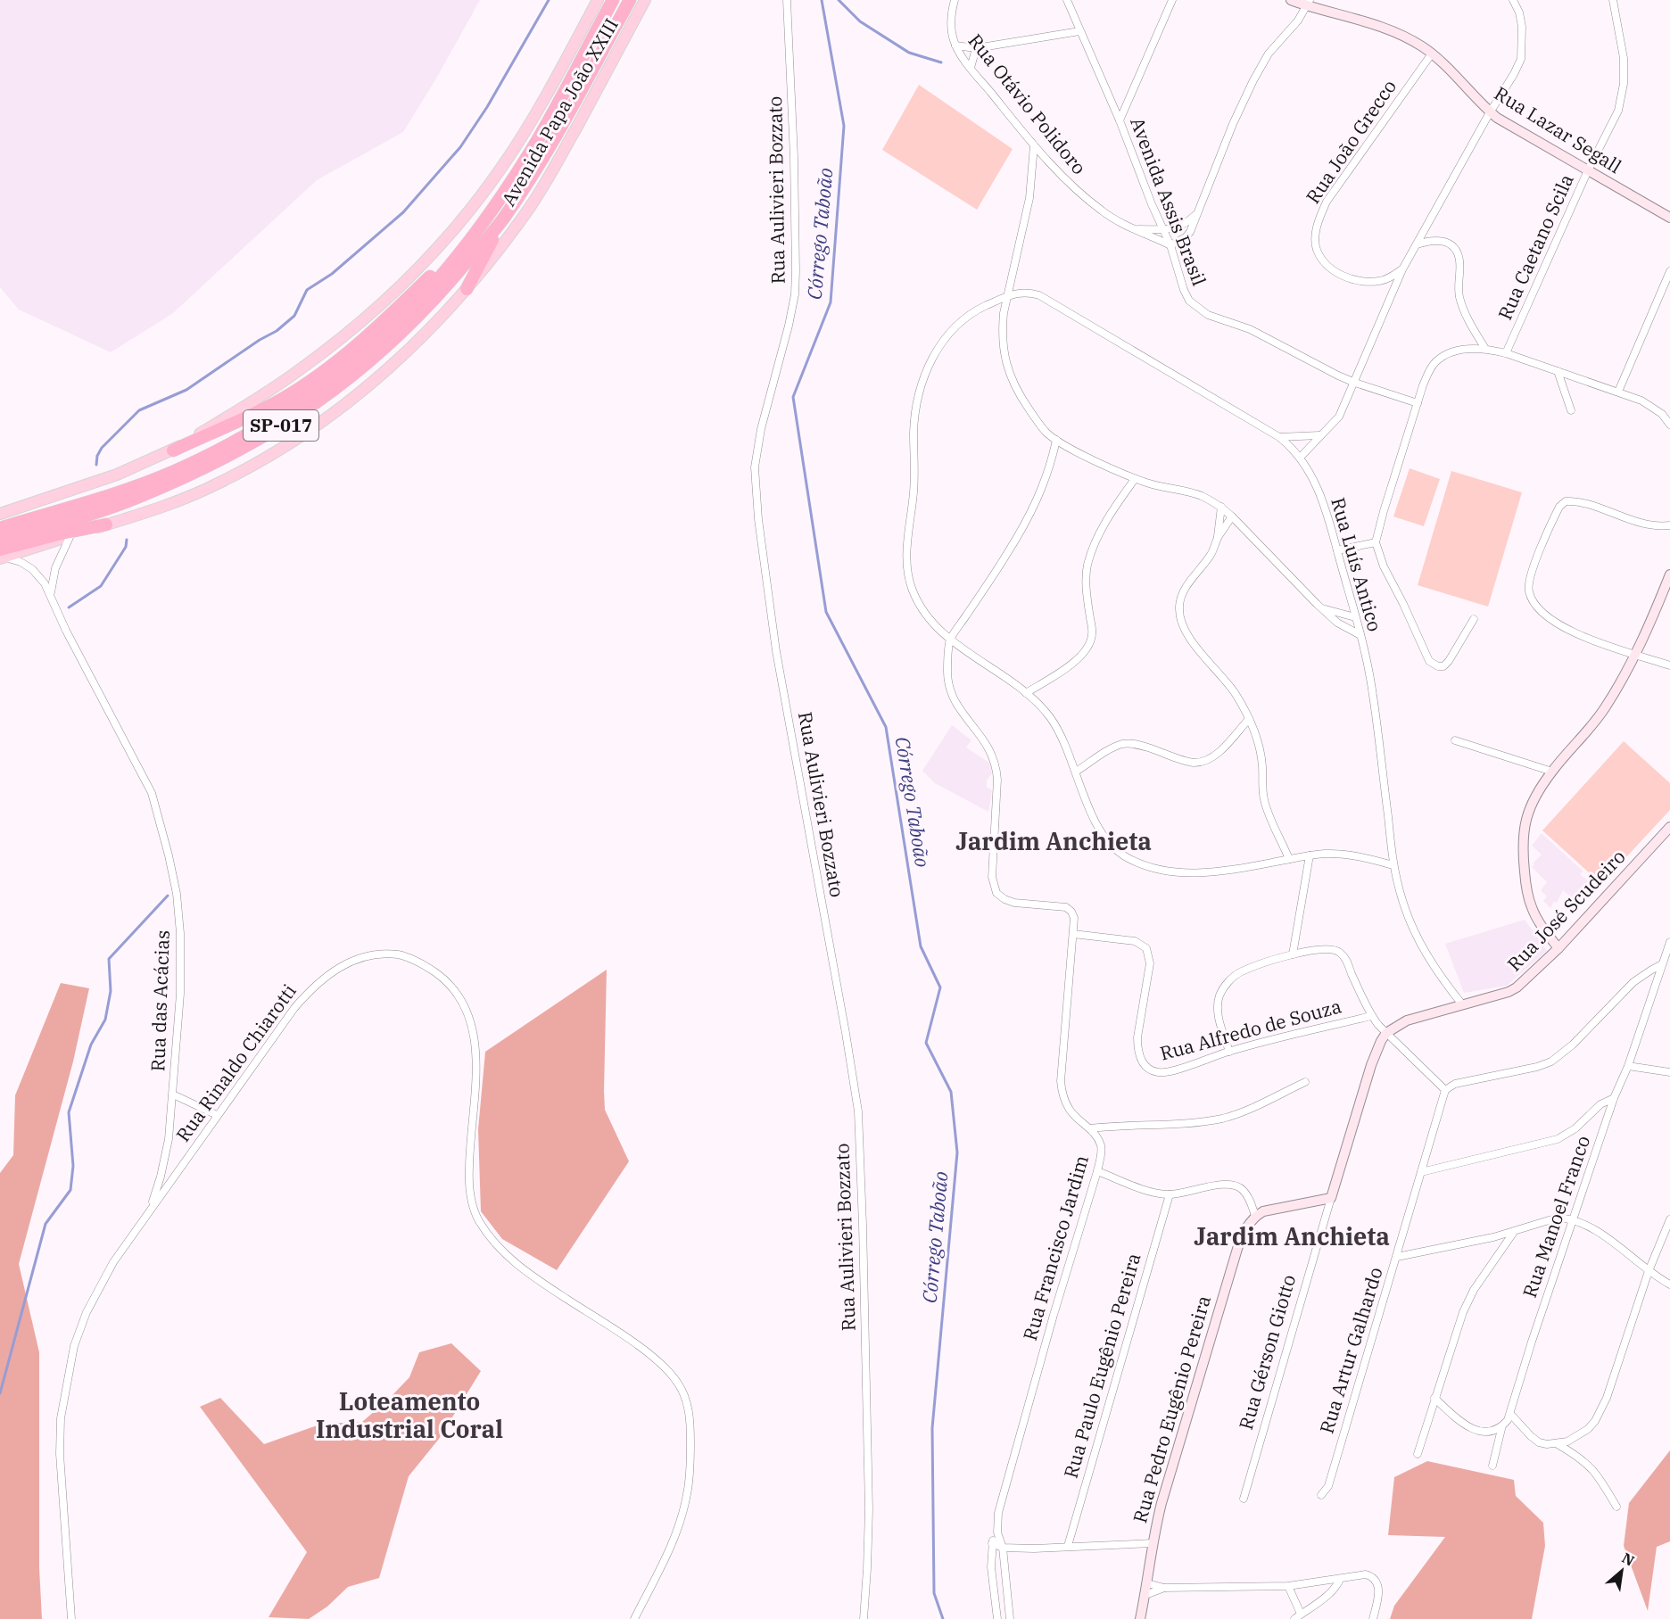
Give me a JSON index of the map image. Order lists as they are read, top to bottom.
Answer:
{
  "streets": {
    "highway": ["Avenida Papa João XXIII", "SP-017"],
    "street": [
      "Rua Otávio Polidoro",
      "Rua Lazar Segall",
      "Rua João Grecco",
      "Rua Aulivieri Bozzato",
      "Avenida Assis Brasil",
      "Rua Caetano Scila",
      "Rua Luís Antico",
      "Rua José Scudeiro",
      "Rua das Acácias",
      "Rua Alfredo de Souza",
      "Rua Rinaldo Chiarotti",
      "Rua Manoel Franco",
      "Rua Francisco Jardim",
      "Rua Artur Galhardo",
      "Rua Gérson Giotto",
      "Rua Paulo Eugênio Pereira",
      "Rua Pedro Eugênio Pereira"
    ]
  },
  "crossings": [
    ["Rua Otávio Polidoro", "Avenida Assis Brasil"],
    ["Avenida Papa João XXIII", "Rua das Acácias"],
    ["Rua Lazar Segall", "Rua João Grecco"],
    ["Rua Lazar Segall", "Rua Caetano Scila"],
    ["Rua Luís Antico", "Rua José Scudeiro"],
    ["Rua José Scudeiro", "Rua Gérson Giotto"],
    ["Rua das Acácias", "Rua Rinaldo Chiarotti"],
    ["Rua Alfredo de Souza", "Rua Francisco Jardim"]
  ],
  "districts": ["Jardim Anchieta", "Jardim Anchieta", "Loteamento Industrial Coral"],
  "water": ["Córrego Taboão"],
  "north": "top right"
}
